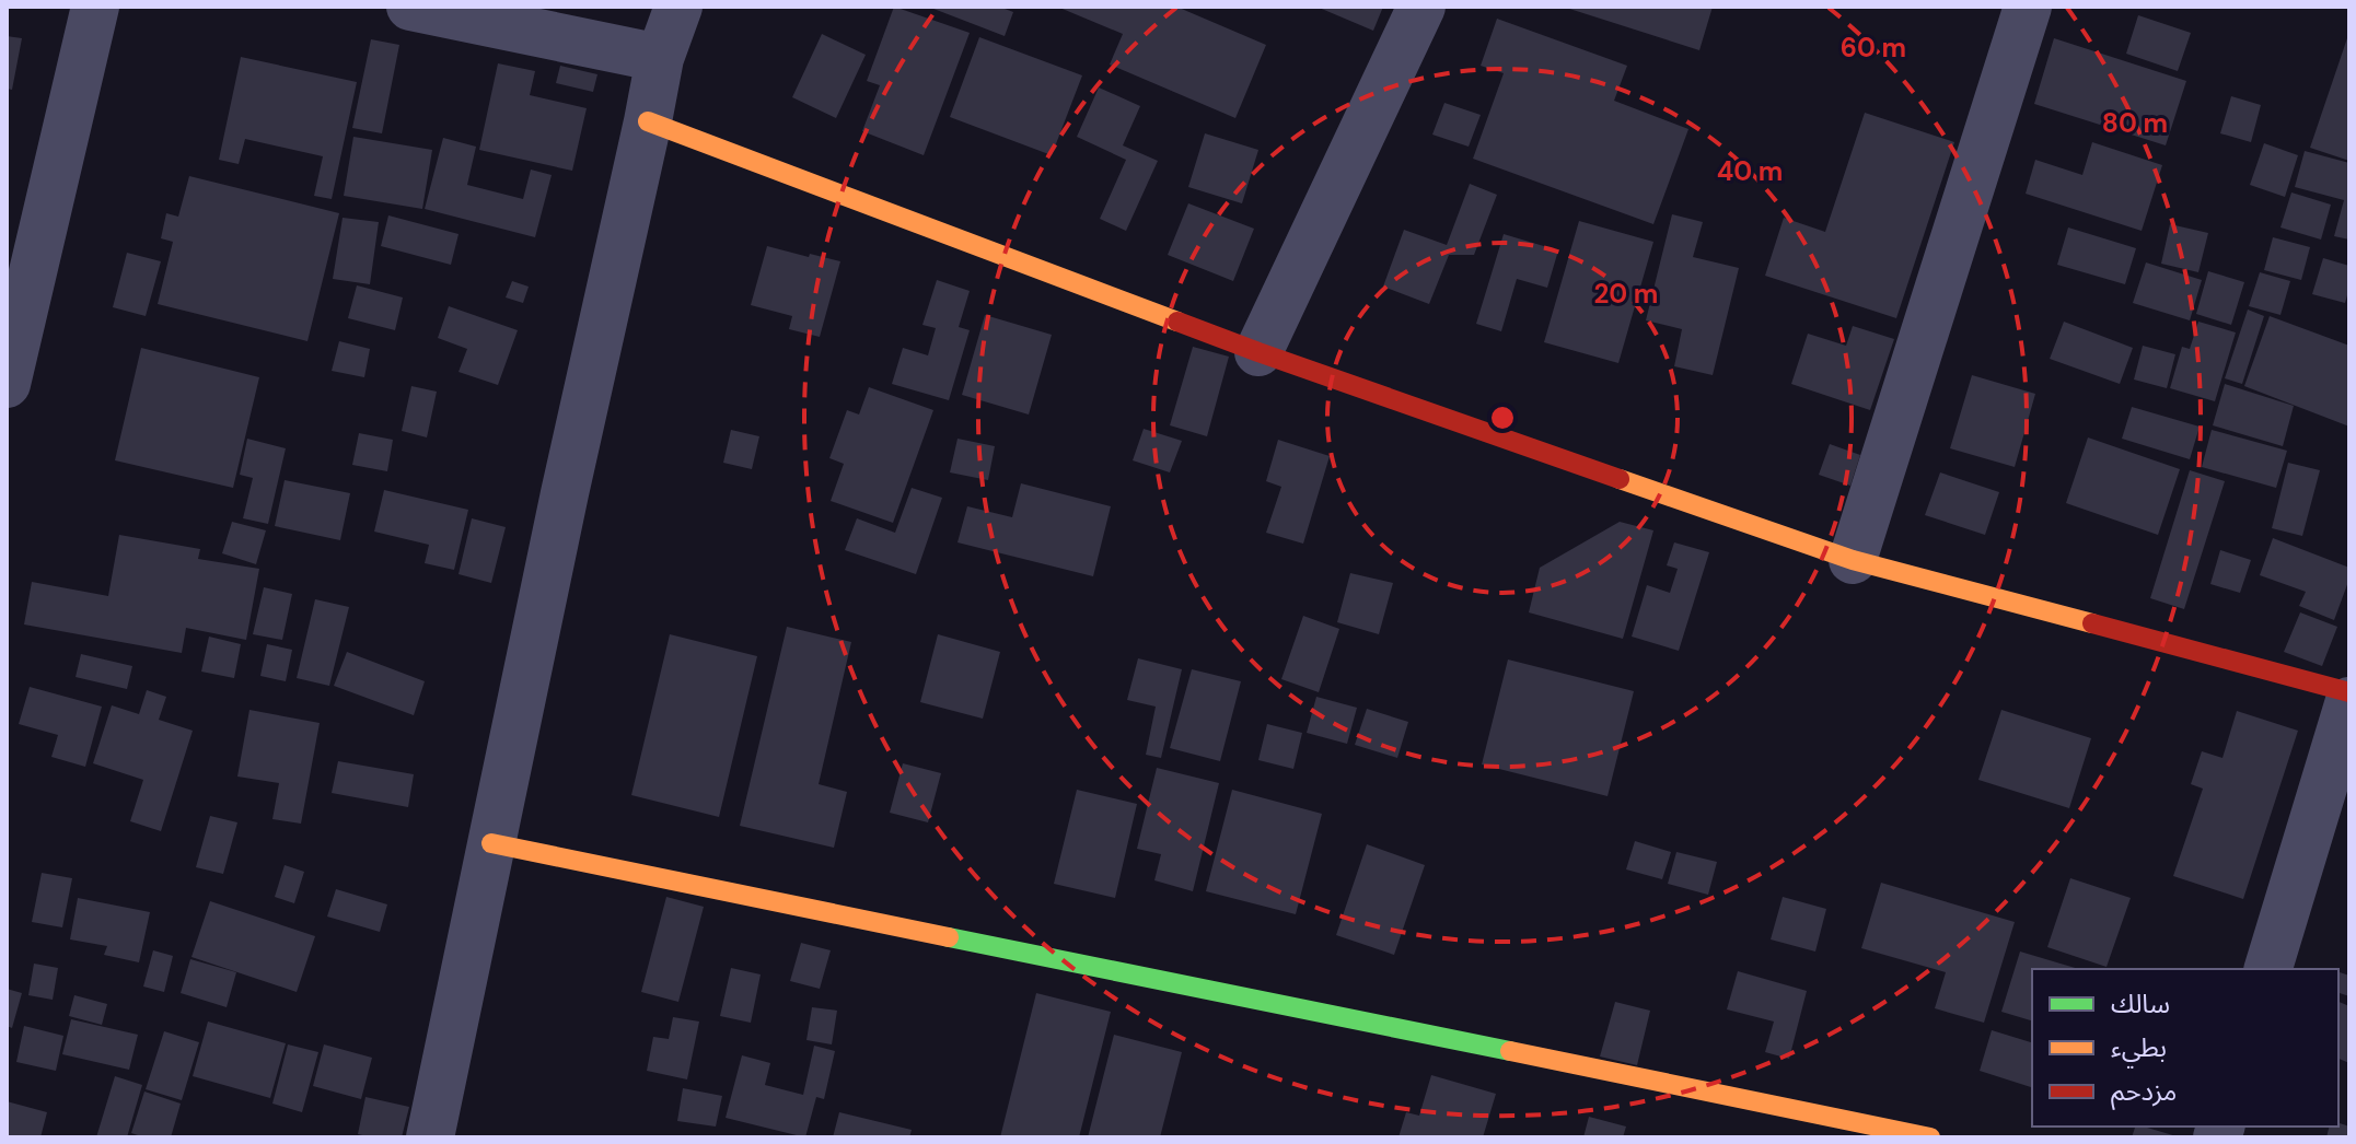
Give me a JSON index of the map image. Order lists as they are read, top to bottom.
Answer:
{
  "legend": ["سالك", "بطيء", "مزدحم"],
  "rings": [
    "60 m",
    "80 m",
    "40 m",
    "20 m"
  ]
}
